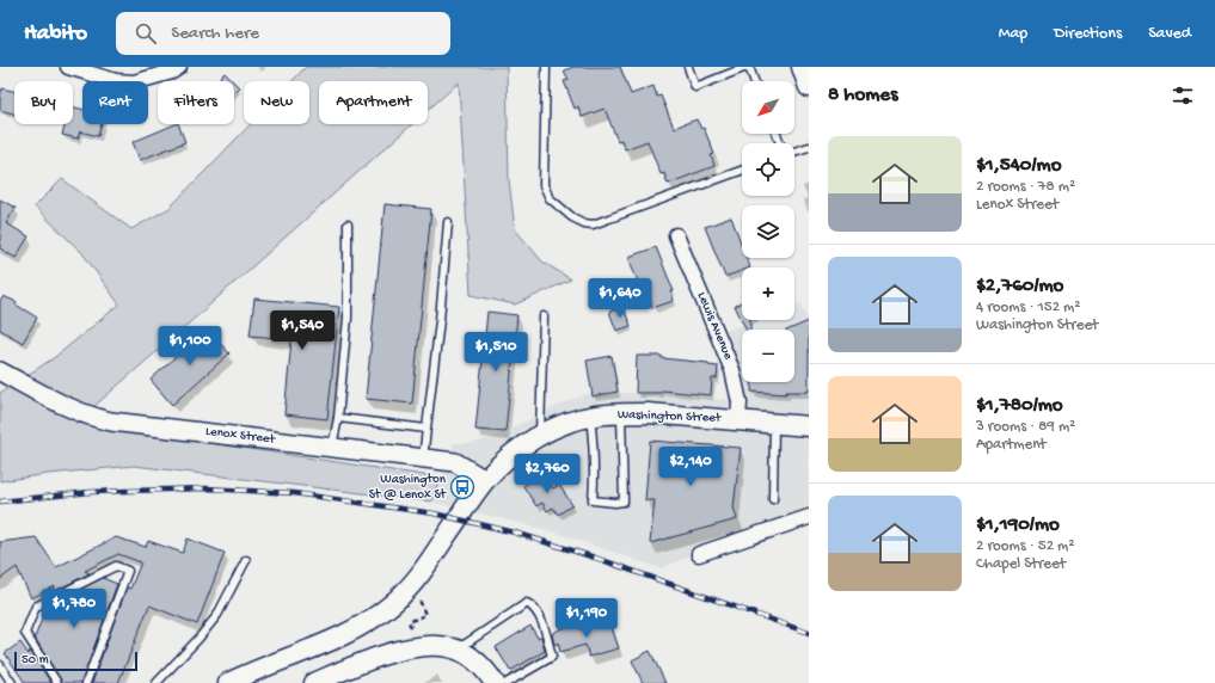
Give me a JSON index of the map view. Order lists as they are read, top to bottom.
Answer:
{
  "streets": {
    "main road": ["Washington Street"],
    "street": ["Lewis Avenue", "Lenox Street"]
  },
  "crossings": [
    ["Lewis Avenue", "Washington Street"],
    ["Washington Street", "Lenox Street"]
  ],
  "places": {
    "bus stop": ["Washington St @ Lenox St"]
  },
  "scale_bar": "50 m",
  "north": "bottom left",
  "page": {
    "header": "Habito",
    "search": "Search here",
    "nav": ["Map", "Directions", "Saved"],
    "heading": "8 homes",
    "map_buttons": ["+", "−"],
    "chip": [
      "Buy",
      "Rent",
      "Filters",
      "New",
      "Apartment"
    ],
    "list": [
      {
        "name": "$1,540/mo",
        "note": "2 rooms · 78 m² · Lenox Street"
      },
      {
        "name": "$2,760/mo",
        "note": "4 rooms · 152 m² · Washington Street"
      },
      {
        "name": "$1,780/mo",
        "note": "3 rooms · 89 m² · Apartment"
      },
      {
        "name": "$1,190/mo",
        "note": "2 rooms · 52 m² · Chapel Street"
      }
    ],
    "price": [
      "$1,640",
      "$1,540",
      "$1,100",
      "$1,510",
      "$2,140",
      "$2,760",
      "$1,780",
      "$1,190"
    ],
    "scale": "50 m"
  }
}
